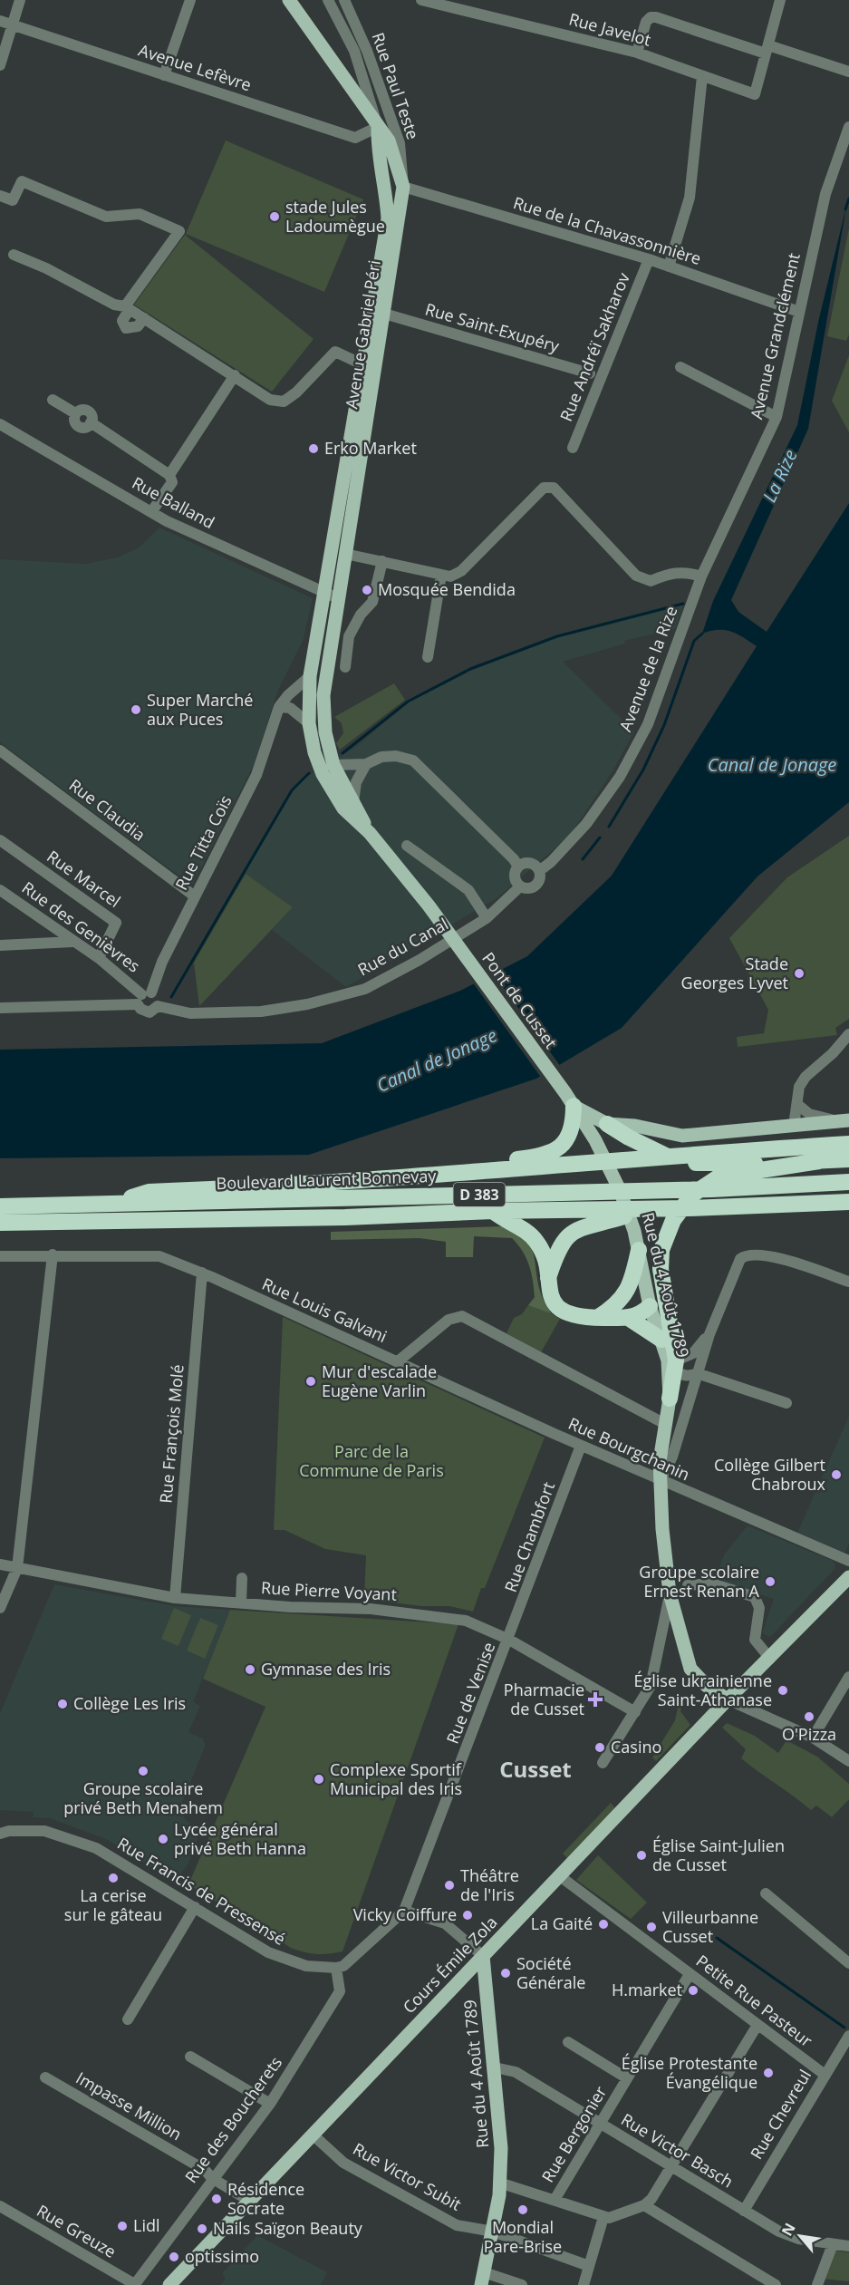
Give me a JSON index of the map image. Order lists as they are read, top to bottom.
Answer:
{
  "streets": {
    "highway": ["Boulevard Laurent Bonnevay", "D 383"],
    "main road": [
      "Avenue Gabriel Péri",
      "Pont de Cusset",
      "Rue du 4 Août 1789",
      "Cours Émile Zola"
    ],
    "street": [
      "Rue Javelot",
      "Avenue Lefèvre",
      "Rue Paul Teste",
      "Rue de la Chavassonnière",
      "Rue Saint-Exupéry",
      "Avenue Grandclément",
      "Rue Andréï Sakharov",
      "Rue Balland",
      "Avenue de la Rize",
      "Rue Claudia",
      "Rue Titta Coïs",
      "Rue Marcel",
      "Rue des Genièvres",
      "Rue du Canal",
      "Rue Louis Galvani",
      "Rue François Molé",
      "Rue Bourgchanin",
      "Rue Chambfort",
      "Rue Pierre Voyant",
      "Rue de Venise",
      "Rue Francis de Pressensé",
      "Petite Rue Pasteur",
      "Impasse Million",
      "Rue Chevreul",
      "Rue des Boucherets",
      "Rue Bergonier",
      "Rue Victor Basch",
      "Rue Victor Subit",
      "Rue Greuze"
    ]
  },
  "crossings": [
    ["Avenue Lefèvre", "Rue Paul Teste"],
    ["Avenue Lefèvre", "Avenue Gabriel Péri"],
    ["Rue Paul Teste", "Rue de la Chavassonnière"],
    ["Rue Paul Teste", "Avenue Gabriel Péri"],
    ["Rue de la Chavassonnière", "Avenue Gabriel Péri"],
    ["Rue de la Chavassonnière", "Avenue Grandclément"],
    ["Rue de la Chavassonnière", "Rue Andréï Sakharov"],
    ["Rue Saint-Exupéry", "Avenue Gabriel Péri"],
    ["Avenue Gabriel Péri", "Rue Balland"],
    ["Avenue Gabriel Péri", "Rue Titta Coïs"],
    ["Avenue Grandclément", "Avenue de la Rize"],
    ["Avenue de la Rize", "Rue du Canal"],
    ["Rue Claudia", "Rue Titta Coïs"],
    ["Rue Titta Coïs", "Rue des Genièvres"],
    ["Rue Titta Coïs", "Rue du Canal"],
    ["Rue Marcel", "Rue des Genièvres"],
    ["Rue des Genièvres", "Rue du Canal"],
    ["Pont de Cusset", "Rue du 4 Août 1789"],
    ["Rue du 4 Août 1789", "Rue Louis Galvani"],
    ["Rue du 4 Août 1789", "Rue Bourgchanin"],
    ["Rue du 4 Août 1789", "Rue Pierre Voyant"],
    ["Rue du 4 Août 1789", "Cours Émile Zola"],
    ["Rue du 4 Août 1789", "Rue Victor Basch"],
    ["Rue du 4 Août 1789", "Rue Victor Subit"],
    ["Rue Louis Galvani", "Rue François Molé"],
    ["Rue Louis Galvani", "Rue Bourgchanin"],
    ["Rue François Molé", "Rue Pierre Voyant"],
    ["Rue Bourgchanin", "Rue Chambfort"],
    ["Rue Chambfort", "Rue Pierre Voyant"],
    ["Rue Chambfort", "Rue de Venise"],
    ["Rue Pierre Voyant", "Rue de Venise"],
    ["Rue Francis de Pressensé", "Rue des Boucherets"],
    ["Cours Émile Zola", "Petite Rue Pasteur"],
    ["Cours Émile Zola", "Impasse Million"],
    ["Cours Émile Zola", "Rue Victor Subit"],
    ["Petite Rue Pasteur", "Rue Chevreul"],
    ["Petite Rue Pasteur", "Rue Bergonier"],
    ["Impasse Million", "Rue des Boucherets"],
    ["Rue Chevreul", "Rue Victor Basch"],
    ["Rue des Boucherets", "Rue Greuze"],
    ["Rue Bergonier", "Rue Victor Basch"]
  ],
  "districts": ["Cusset"],
  "water": ["La Rize", "Canal de Jonage"],
  "parks": ["Parc de la Commune de Paris"],
  "places": {
    "other": [
      "stade Jules Ladoumègue",
      "Erko Market",
      "Mosquée Bendida",
      "Super Marché aux Puces",
      "Stade Georges Lyvet",
      "Mur d'escalade Eugène Varlin",
      "Collège Gilbert Chabroux",
      "Groupe scolaire Ernest Renan A",
      "Gymnase des Iris",
      "Église ukrainienne Saint-Athanase",
      "Collège Les Iris",
      "O'Pizza",
      "Casino",
      "Groupe scolaire privé Beth Menahem",
      "Complexe Sportif Municipal des Iris",
      "Lycée général privé Beth Hanna",
      "Église Saint-Julien de Cusset",
      "La cerise sur le gâteau",
      "Théâtre de l'Iris",
      "Vicky Coiffure",
      "La Gaité",
      "Villeurbanne Cusset",
      "Société Générale",
      "H.market",
      "Église Protestante Évangélique",
      "Résidence Socrate",
      "Mondial Pare-Brise",
      "Lidl",
      "Nails Saïgon Beauty",
      "optissimo"
    ],
    "health": ["Pharmacie de Cusset"]
  },
  "north": "top left"
}
